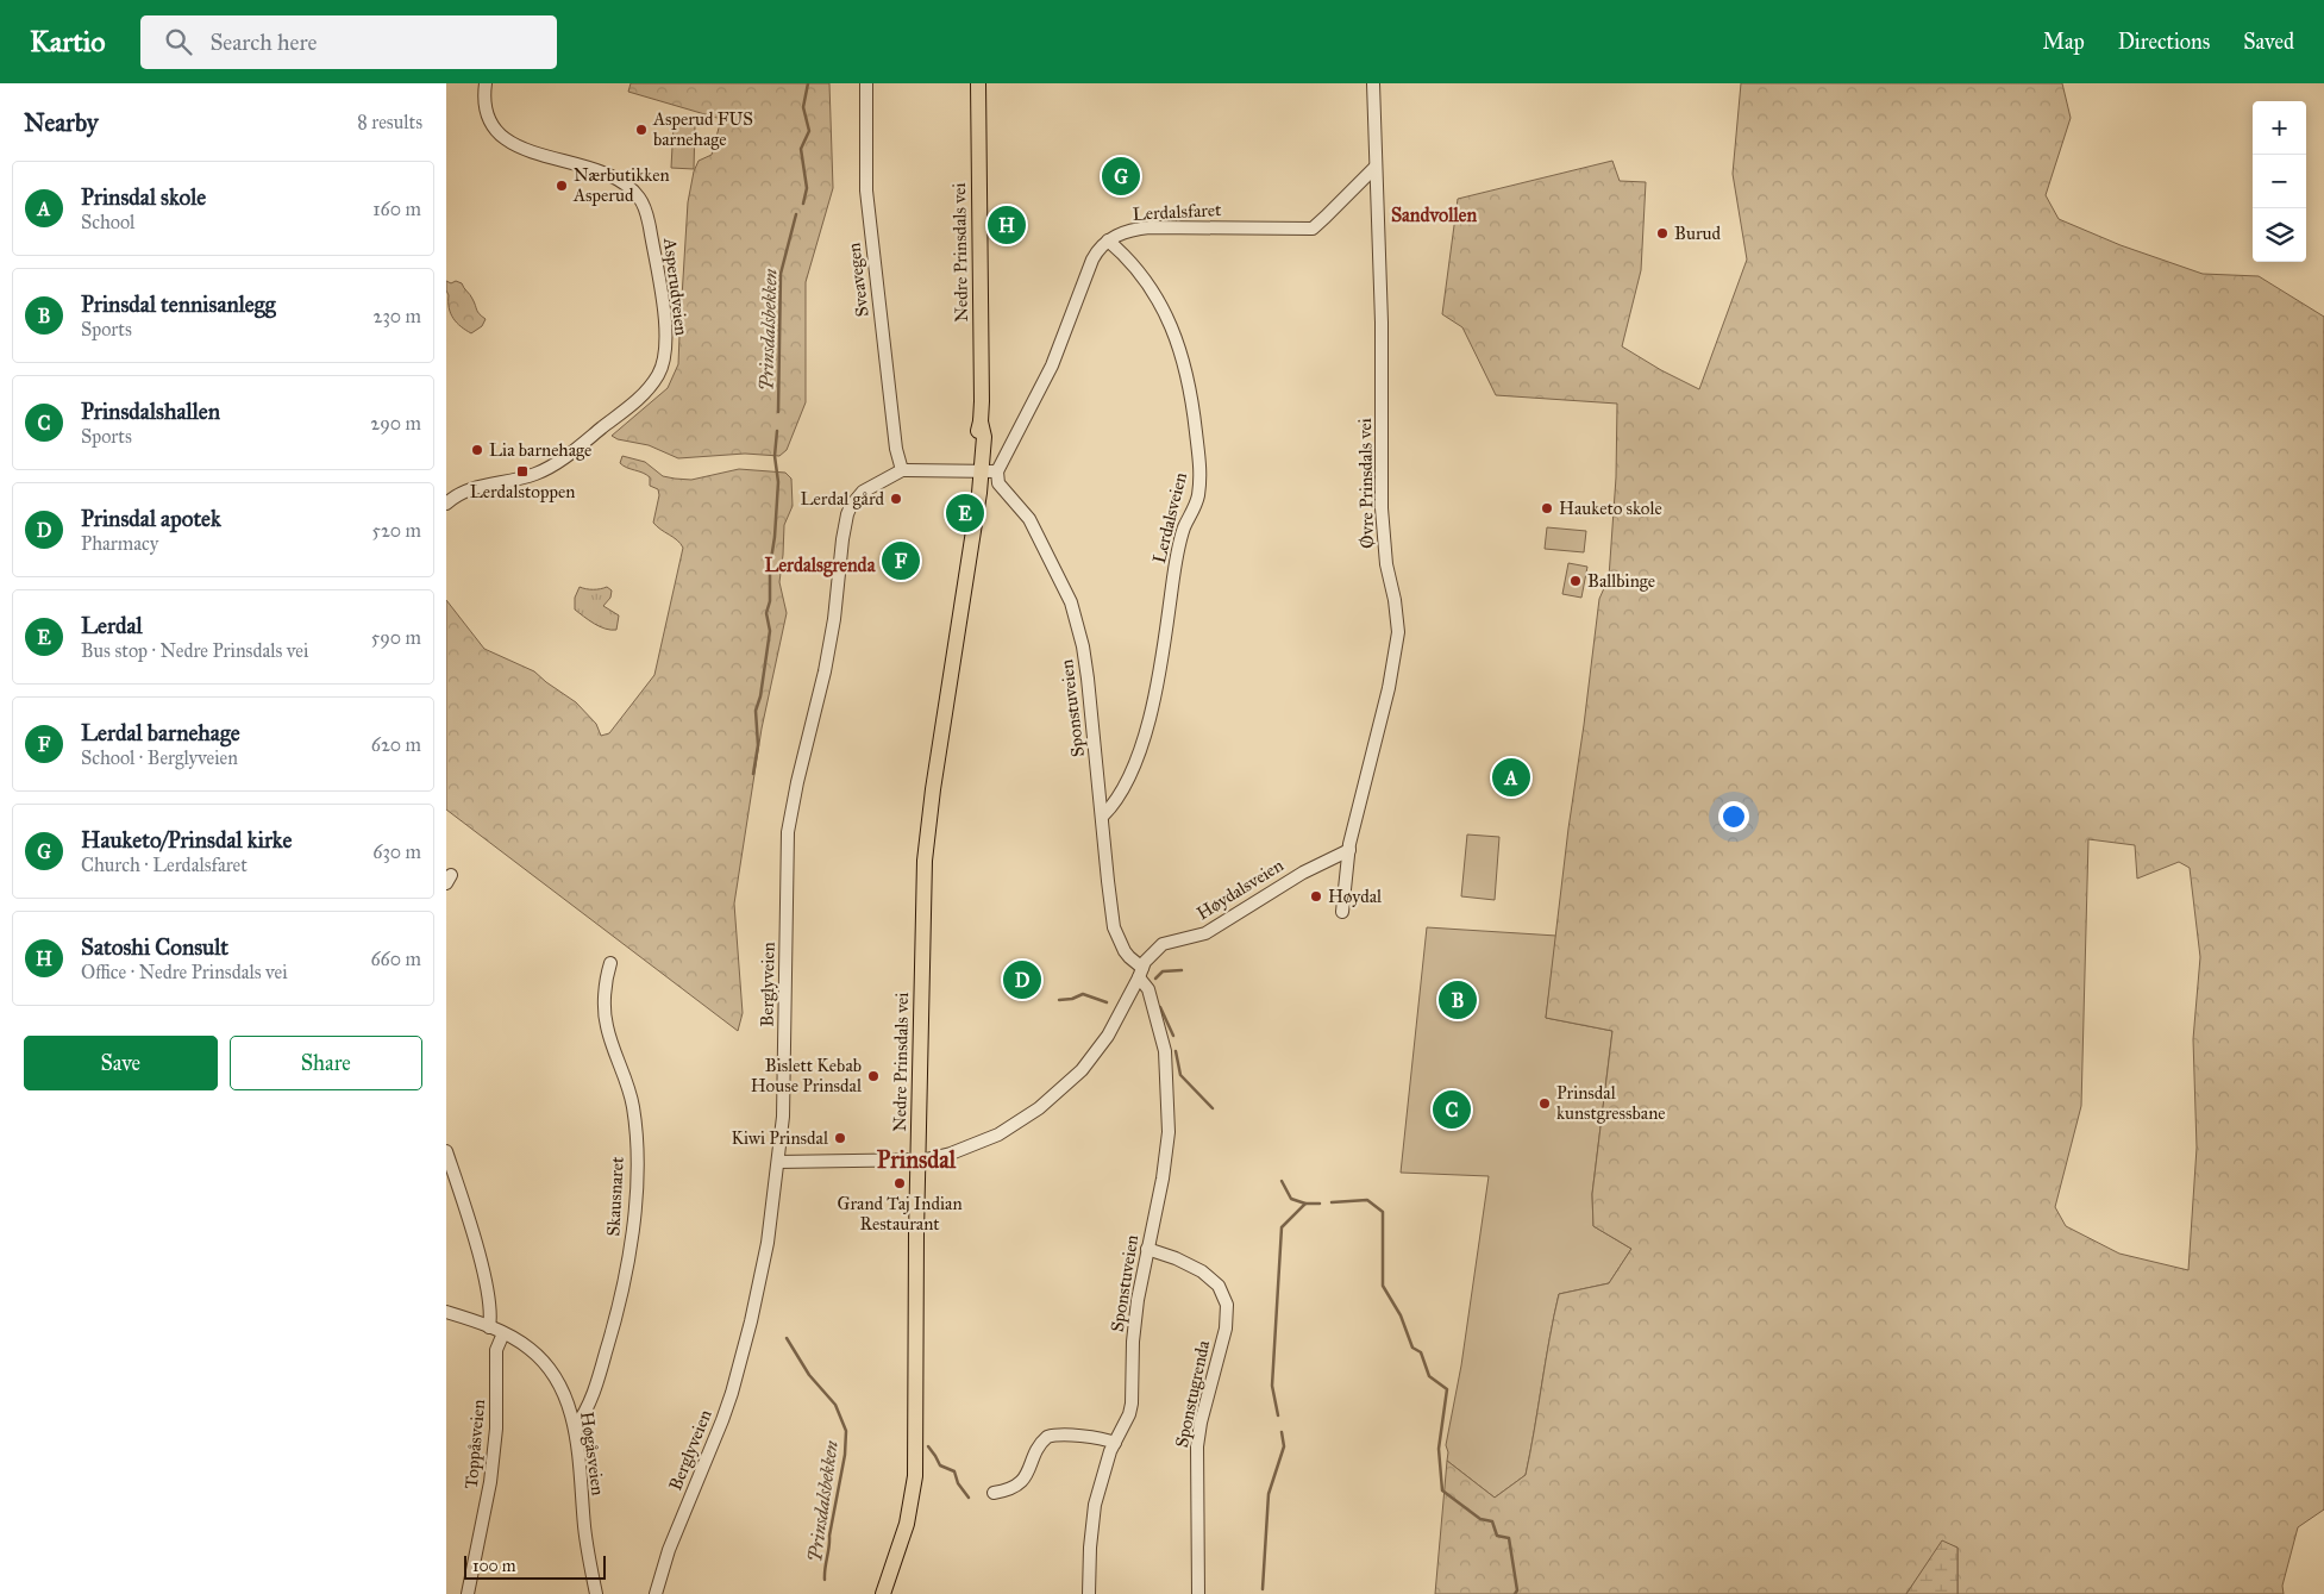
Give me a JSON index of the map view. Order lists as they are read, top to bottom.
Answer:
{
  "streets": {
    "main road": ["Nedre Prinsdals vei"],
    "street": [
      "Lerdalsfaret",
      "Sveavegen",
      "Asperudveien",
      "Øvre Prinsdals vei",
      "Lerdalsveien",
      "Sponstuveien",
      "Høydalsveien",
      "Berglyveien",
      "Skausnaret",
      "Sponstugrenda",
      "Toppåsveien",
      "Høgåsveien"
    ]
  },
  "crossings": [
    ["Lerdalsfaret", "Øvre Prinsdals vei"],
    ["Lerdalsfaret", "Lerdalsveien"],
    ["Nedre Prinsdals vei", "Sponstuveien"],
    ["Nedre Prinsdals vei", "Høydalsveien"],
    ["Nedre Prinsdals vei", "Berglyveien"],
    ["Sveavegen", "Berglyveien"],
    ["Øvre Prinsdals vei", "Høydalsveien"],
    ["Lerdalsveien", "Sponstuveien"],
    ["Sponstuveien", "Høydalsveien"],
    ["Sponstuveien", "Berglyveien"],
    ["Sponstuveien", "Sponstugrenda"],
    ["Høydalsveien", "Berglyveien"],
    ["Skausnaret", "Høgåsveien"],
    ["Toppåsveien", "Høgåsveien"]
  ],
  "districts": ["Sandvollen", "Lerdalsgrenda", "Prinsdal"],
  "water": ["Prinsdalsbekken"],
  "places": {
    "other": [
      "Asperud FUS barnehage",
      "Nærbutikken Asperud",
      "Burud",
      "Lia barnehage",
      "Lerdal gård",
      "Hauketo skole",
      "Ballbinge",
      "Høydal",
      "Bislett Kebab House Prinsdal",
      "Prinsdal kunstgressbane",
      "Kiwi Prinsdal",
      "Grand Taj Indian Restaurant"
    ],
    "transit": ["Lerdalstoppen"]
  },
  "scale_bar": "100 m",
  "page": {
    "header": "Kartio",
    "search": "Search here",
    "nav": ["Map", "Directions", "Saved"],
    "heading": ["Nearby", "8 results"],
    "map_buttons": ["+", "−"],
    "pins": [
      "G",
      "H",
      "E",
      "F",
      "A",
      "D",
      "B",
      "C"
    ],
    "list": [
      {
        "mark": "A",
        "name": "Prinsdal skole",
        "note": "School",
        "value": "160 m"
      },
      {
        "mark": "B",
        "name": "Prinsdal tennisanlegg",
        "note": "Sports",
        "value": "230 m"
      },
      {
        "mark": "C",
        "name": "Prinsdalshallen",
        "note": "Sports",
        "value": "290 m"
      },
      {
        "mark": "D",
        "name": "Prinsdal apotek",
        "note": "Pharmacy",
        "value": "520 m"
      },
      {
        "mark": "E",
        "name": "Lerdal",
        "note": "Bus stop · Nedre Prinsdals vei",
        "value": "590 m"
      },
      {
        "mark": "F",
        "name": "Lerdal barnehage",
        "note": "School · Berglyveien",
        "value": "620 m"
      },
      {
        "mark": "G",
        "name": "Hauketo/Prinsdal kirke",
        "note": "Church · Lerdalsfaret",
        "value": "630 m"
      },
      {
        "mark": "H",
        "name": "Satoshi Consult",
        "note": "Office · Nedre Prinsdals vei",
        "value": "660 m"
      }
    ],
    "buttons": ["Save", "Share"],
    "scale": "100 m"
  }
}
